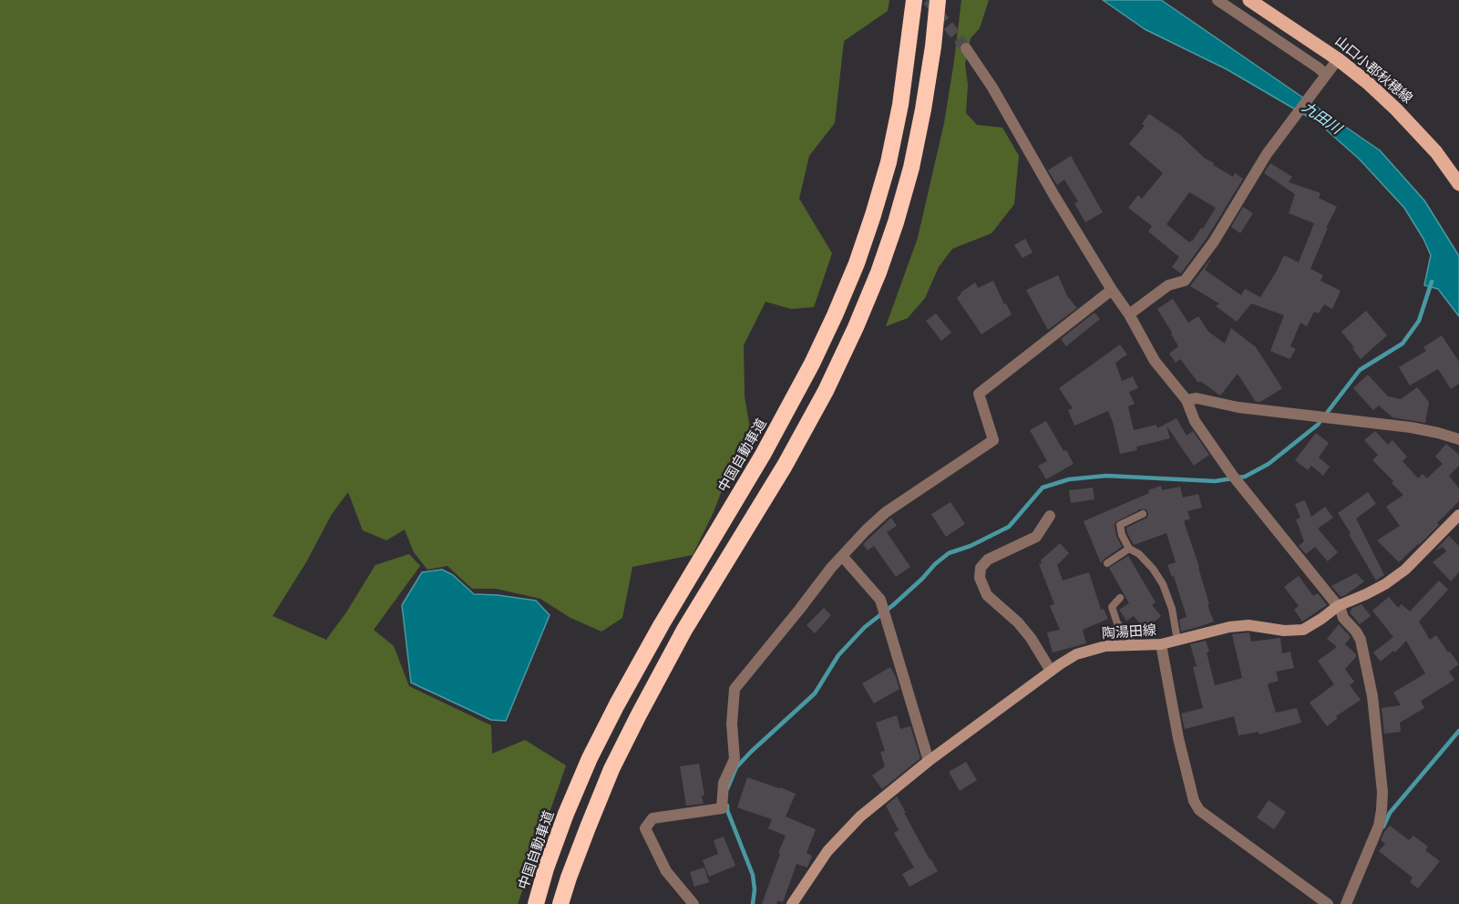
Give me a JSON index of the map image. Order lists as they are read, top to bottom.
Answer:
{
  "streets": {
    "highway": ["中国自動車道"],
    "main road": ["山口小郡秋穂線", "陶湯田線"]
  },
  "water": ["九田川"]
}
